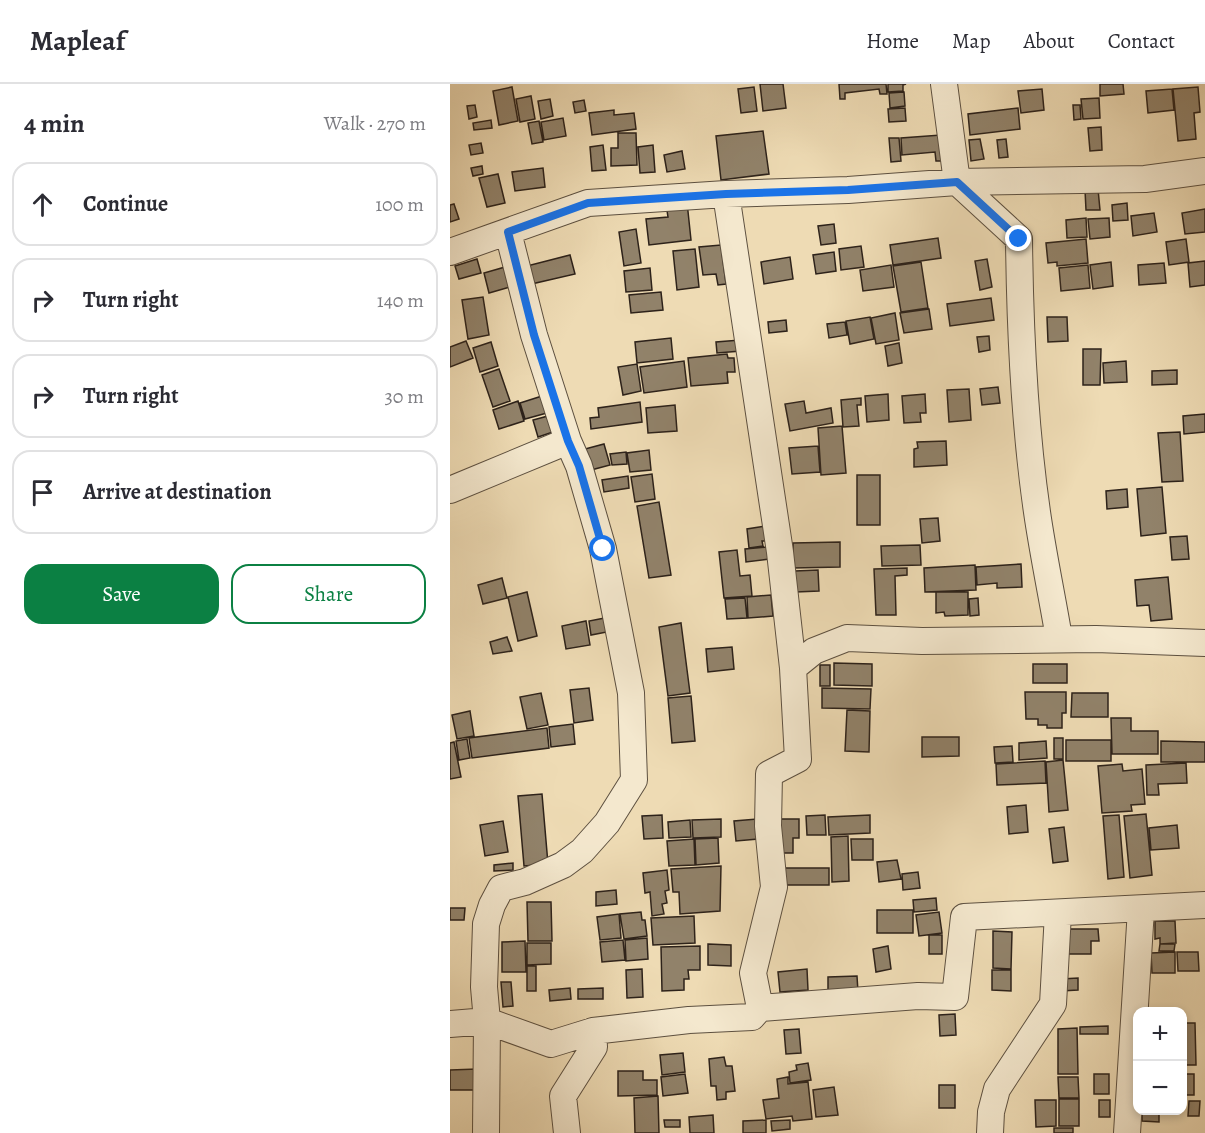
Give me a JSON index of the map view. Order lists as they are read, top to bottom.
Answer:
{
  "page": {
    "header": "Mapleaf",
    "nav": [
      "Home",
      "Map",
      "About",
      "Contact"
    ],
    "heading": ["4 min", "Walk · 270 m"],
    "list": [
      ["Continue", "100 m"],
      ["Turn right", "140 m"],
      ["Turn right", "30 m"],
      "Arrive at destination"
    ],
    "buttons": ["Save", "Share"],
    "map_buttons": ["+", "−"]
  }
}
